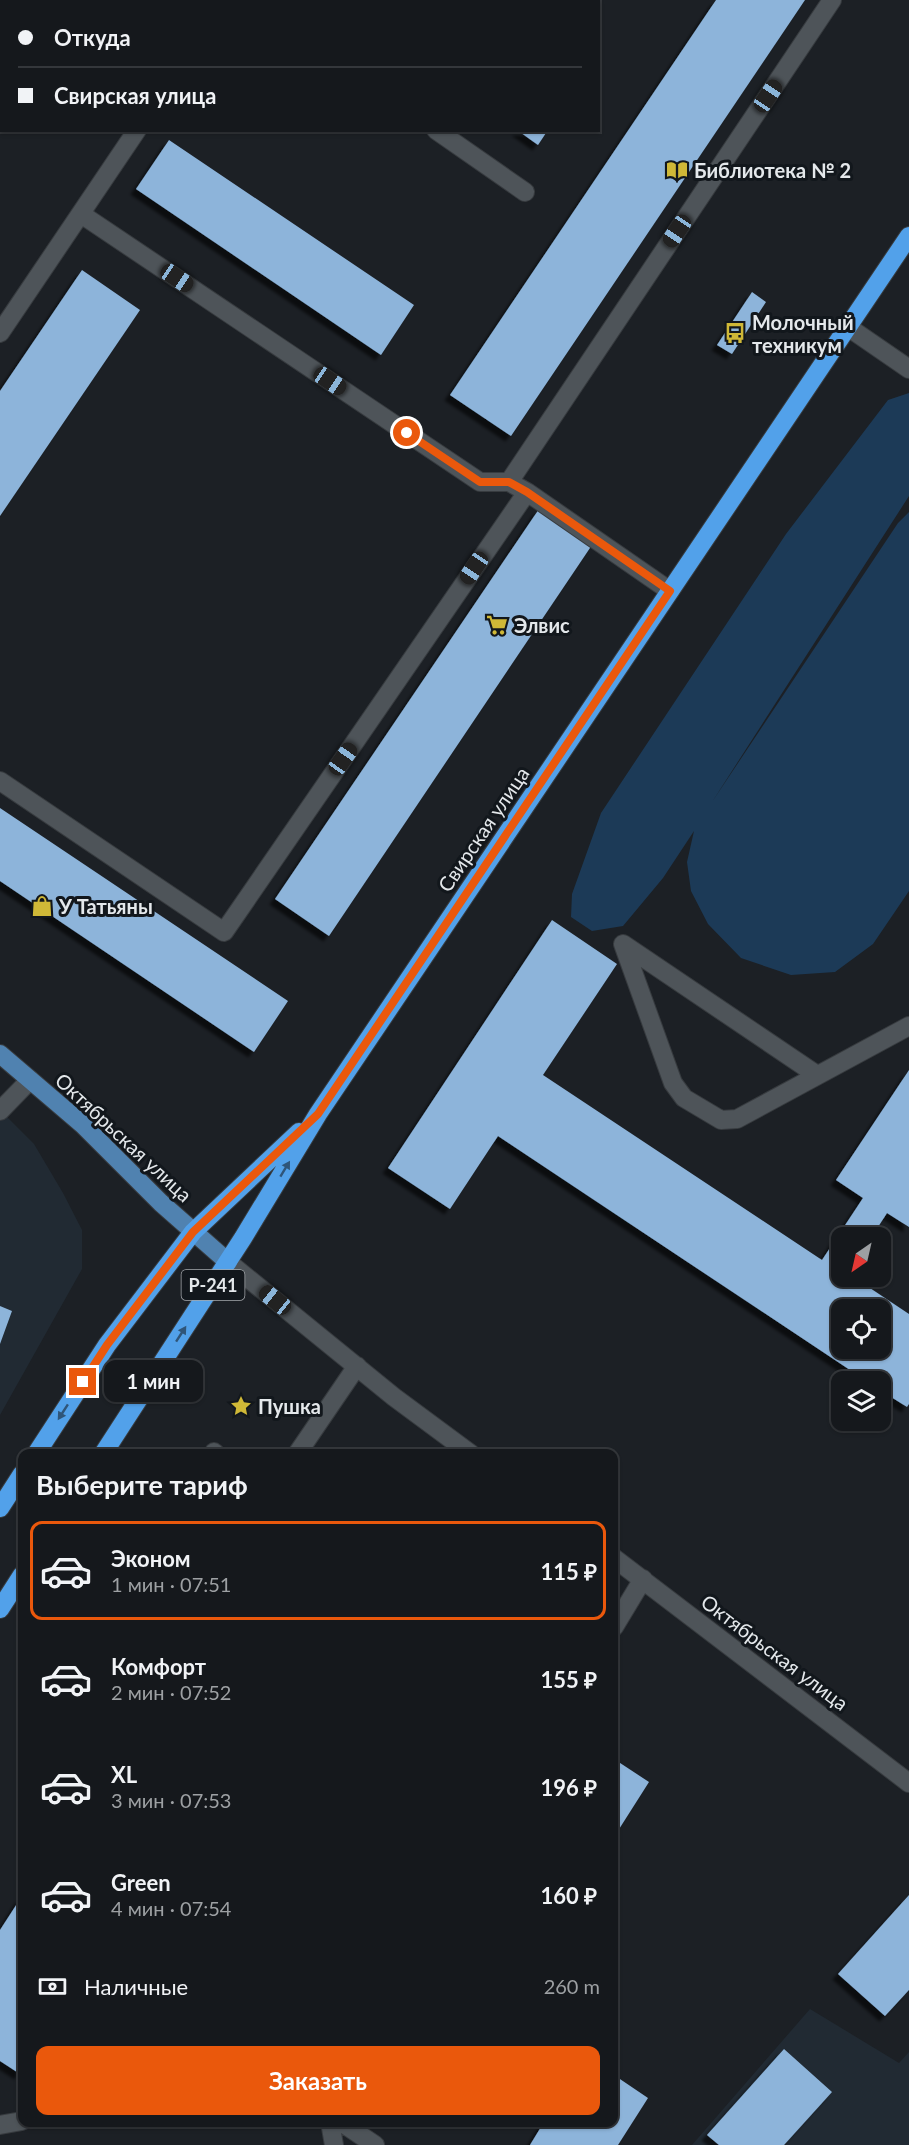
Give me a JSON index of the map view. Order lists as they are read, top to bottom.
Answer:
{
  "streets": {
    "highway": ["Свирская улица", "Р-241"],
    "main road": ["Октябрьская улица"]
  },
  "crossings": [
    ["Свирская улица", "Октябрьская улица"],
    ["Свирская улица", "Р-241"],
    ["Октябрьская улица", "Р-241"]
  ],
  "places": {
    "library": ["Библиотека № 2"],
    "bus stop": ["Молочный техникум"],
    "supermarket": ["Элвис"],
    "shop": ["У Татьяны"],
    "place": ["Пушка"]
  },
  "north": "bottom left",
  "page": {
    "banner": ["Откуда", "Свирская улица"],
    "bubble": "1 мин",
    "heading": "Выберите тариф",
    "list": [
      {
        "name": "Эконом",
        "note": "1 мин · 07:51",
        "value": "115 ₽"
      },
      {
        "name": "Комфорт",
        "note": "2 мин · 07:52",
        "value": "155 ₽"
      },
      {
        "name": "XL",
        "note": "3 мин · 07:53",
        "value": "196 ₽"
      },
      {
        "name": "Green",
        "note": "4 мин · 07:54",
        "value": "160 ₽"
      }
    ],
    "pay": ["Наличные", "260 m"],
    "buttons": "Заказать"
  }
}
